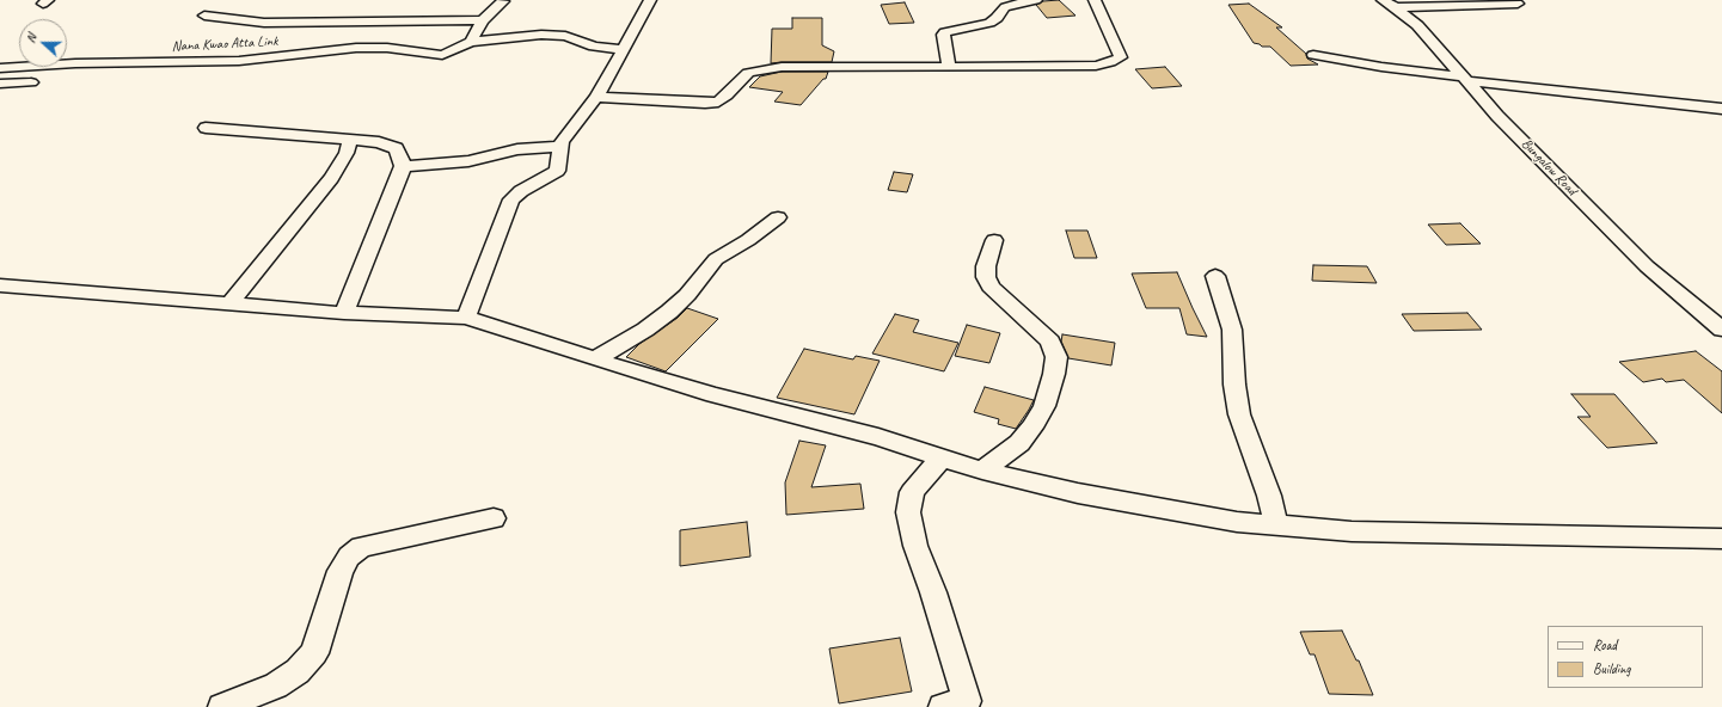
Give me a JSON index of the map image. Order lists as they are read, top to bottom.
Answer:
{
  "streets": {
    "street": ["Nana Kwao Atta Link", "Bungalow Road"]
  },
  "legend": ["Road", "Building"],
  "north": "left"
}
